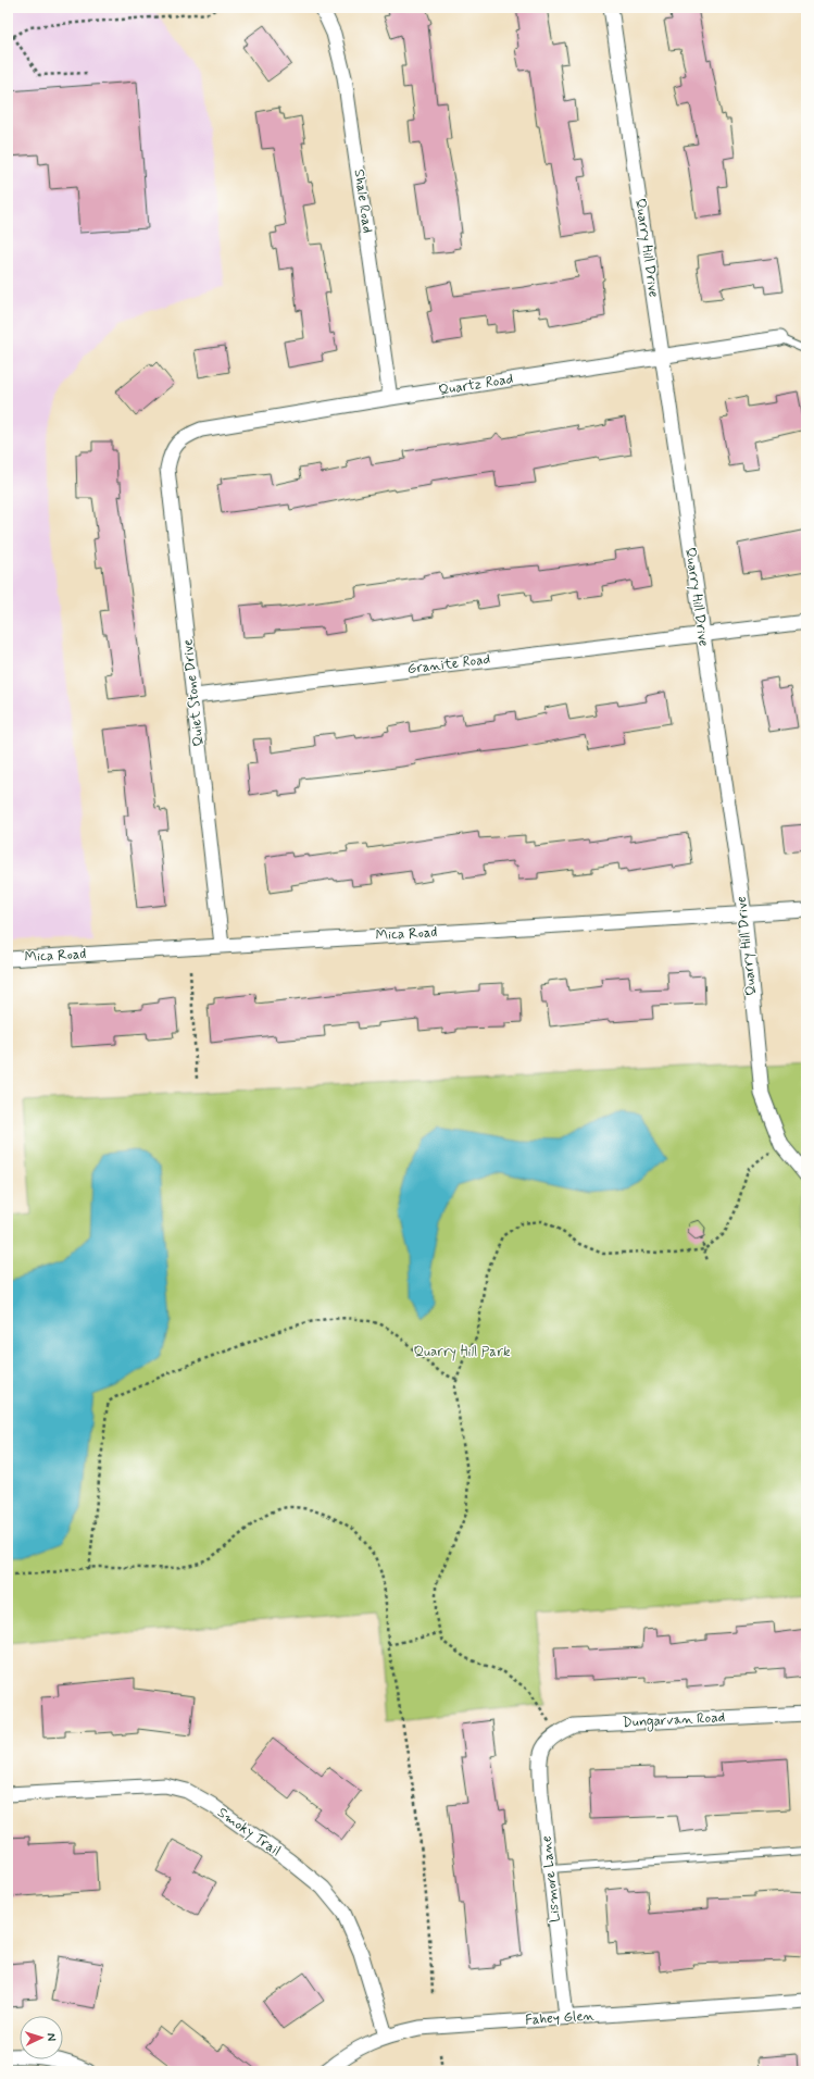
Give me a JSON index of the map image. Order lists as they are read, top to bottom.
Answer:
{
  "streets": {
    "street": [
      "Shale Road",
      "Quarry Hill Drive",
      "Quartz Road",
      "Granite Road",
      "Quiet Stone Drive",
      "Mica Road",
      "Dungarvan Road",
      "Smoky Trail",
      "Lismore Lane",
      "Fahey Glen"
    ]
  },
  "crossings": [
    ["Shale Road", "Quartz Road"],
    ["Quarry Hill Drive", "Quartz Road"],
    ["Quarry Hill Drive", "Granite Road"],
    ["Quarry Hill Drive", "Mica Road"],
    ["Quartz Road", "Quiet Stone Drive"],
    ["Granite Road", "Quiet Stone Drive"],
    ["Quiet Stone Drive", "Mica Road"],
    ["Dungarvan Road", "Lismore Lane"],
    ["Smoky Trail", "Fahey Glen"],
    ["Lismore Lane", "Fahey Glen"]
  ],
  "parks": ["Quarry Hill Park"],
  "north": "right"
}
